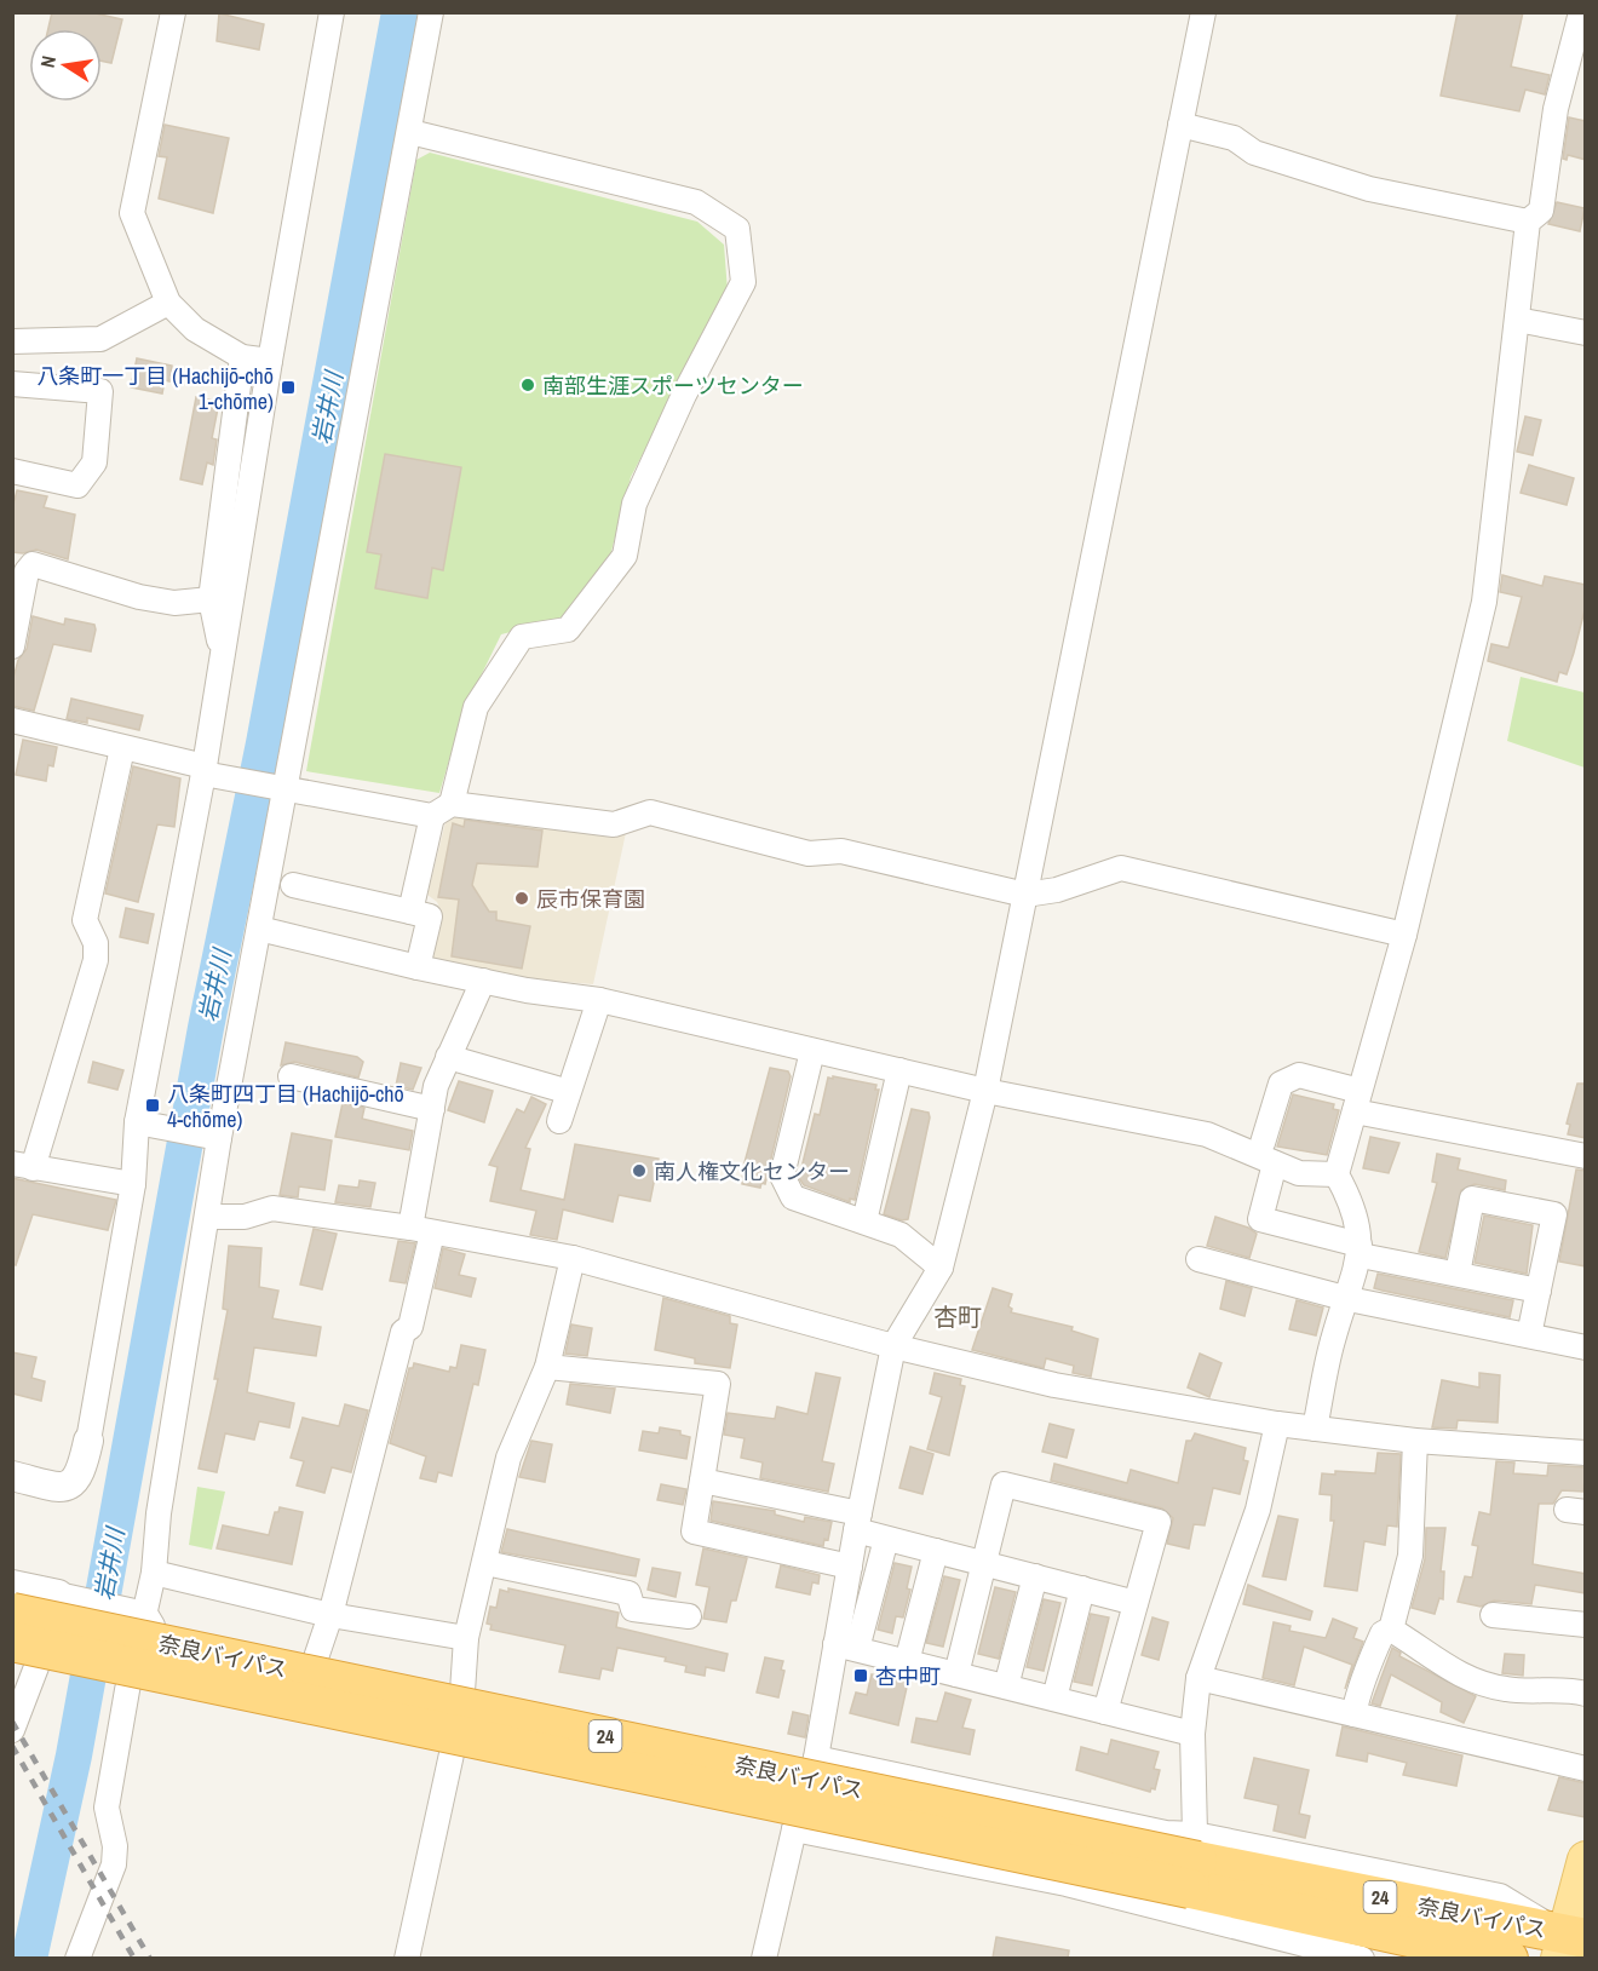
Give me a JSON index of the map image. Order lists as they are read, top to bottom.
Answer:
{
  "streets": {
    "highway": ["奈良バイパス", "24"]
  },
  "districts": ["杏町"],
  "water": ["岩井川"],
  "places": {
    "other": ["南部生涯スポーツセンター", "辰市保育園", "南人権文化センター"],
    "transit": ["八条町一丁目 (Hachijō-chō 1-chōme)", "八条町四丁目 (Hachijō-chō 4-chōme)", "杏中町"]
  },
  "north": "left"
}
